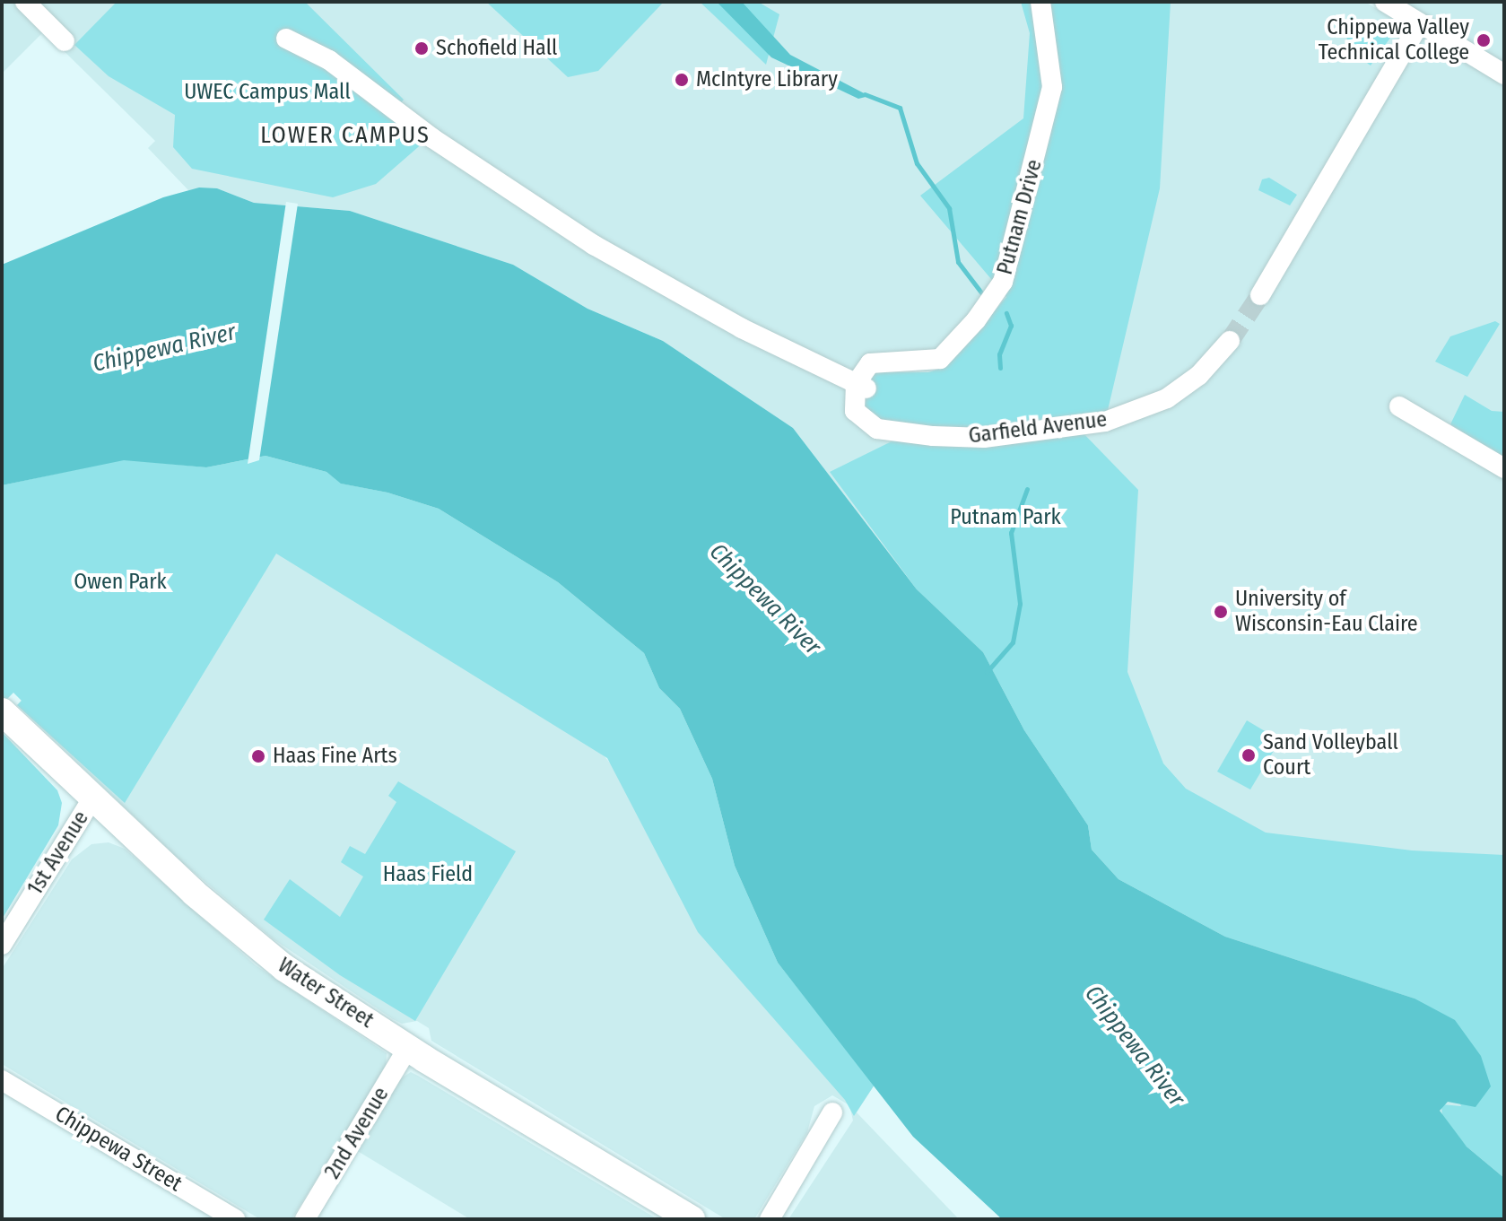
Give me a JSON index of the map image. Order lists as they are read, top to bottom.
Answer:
{
  "streets": {
    "main road": ["Water Street"],
    "street": [
      "Putnam Drive",
      "Garfield Avenue",
      "1st Avenue",
      "2nd Avenue",
      "Chippewa Street"
    ]
  },
  "crossings": [
    ["Putnam Drive", "Garfield Avenue"],
    ["1st Avenue", "Water Street"],
    ["Water Street", "2nd Avenue"]
  ],
  "districts": ["LOWER CAMPUS"],
  "water": ["Chippewa River"],
  "parks": [
    "UWEC Campus Mall",
    "Putnam Park",
    "Owen Park",
    "Haas Field"
  ],
  "places": [
    "Chippewa Valley Technical College",
    "Schofield Hall",
    "McIntyre Library",
    "University of Wisconsin-Eau Claire",
    "Sand Volleyball Court",
    "Haas Fine Arts"
  ]
}
